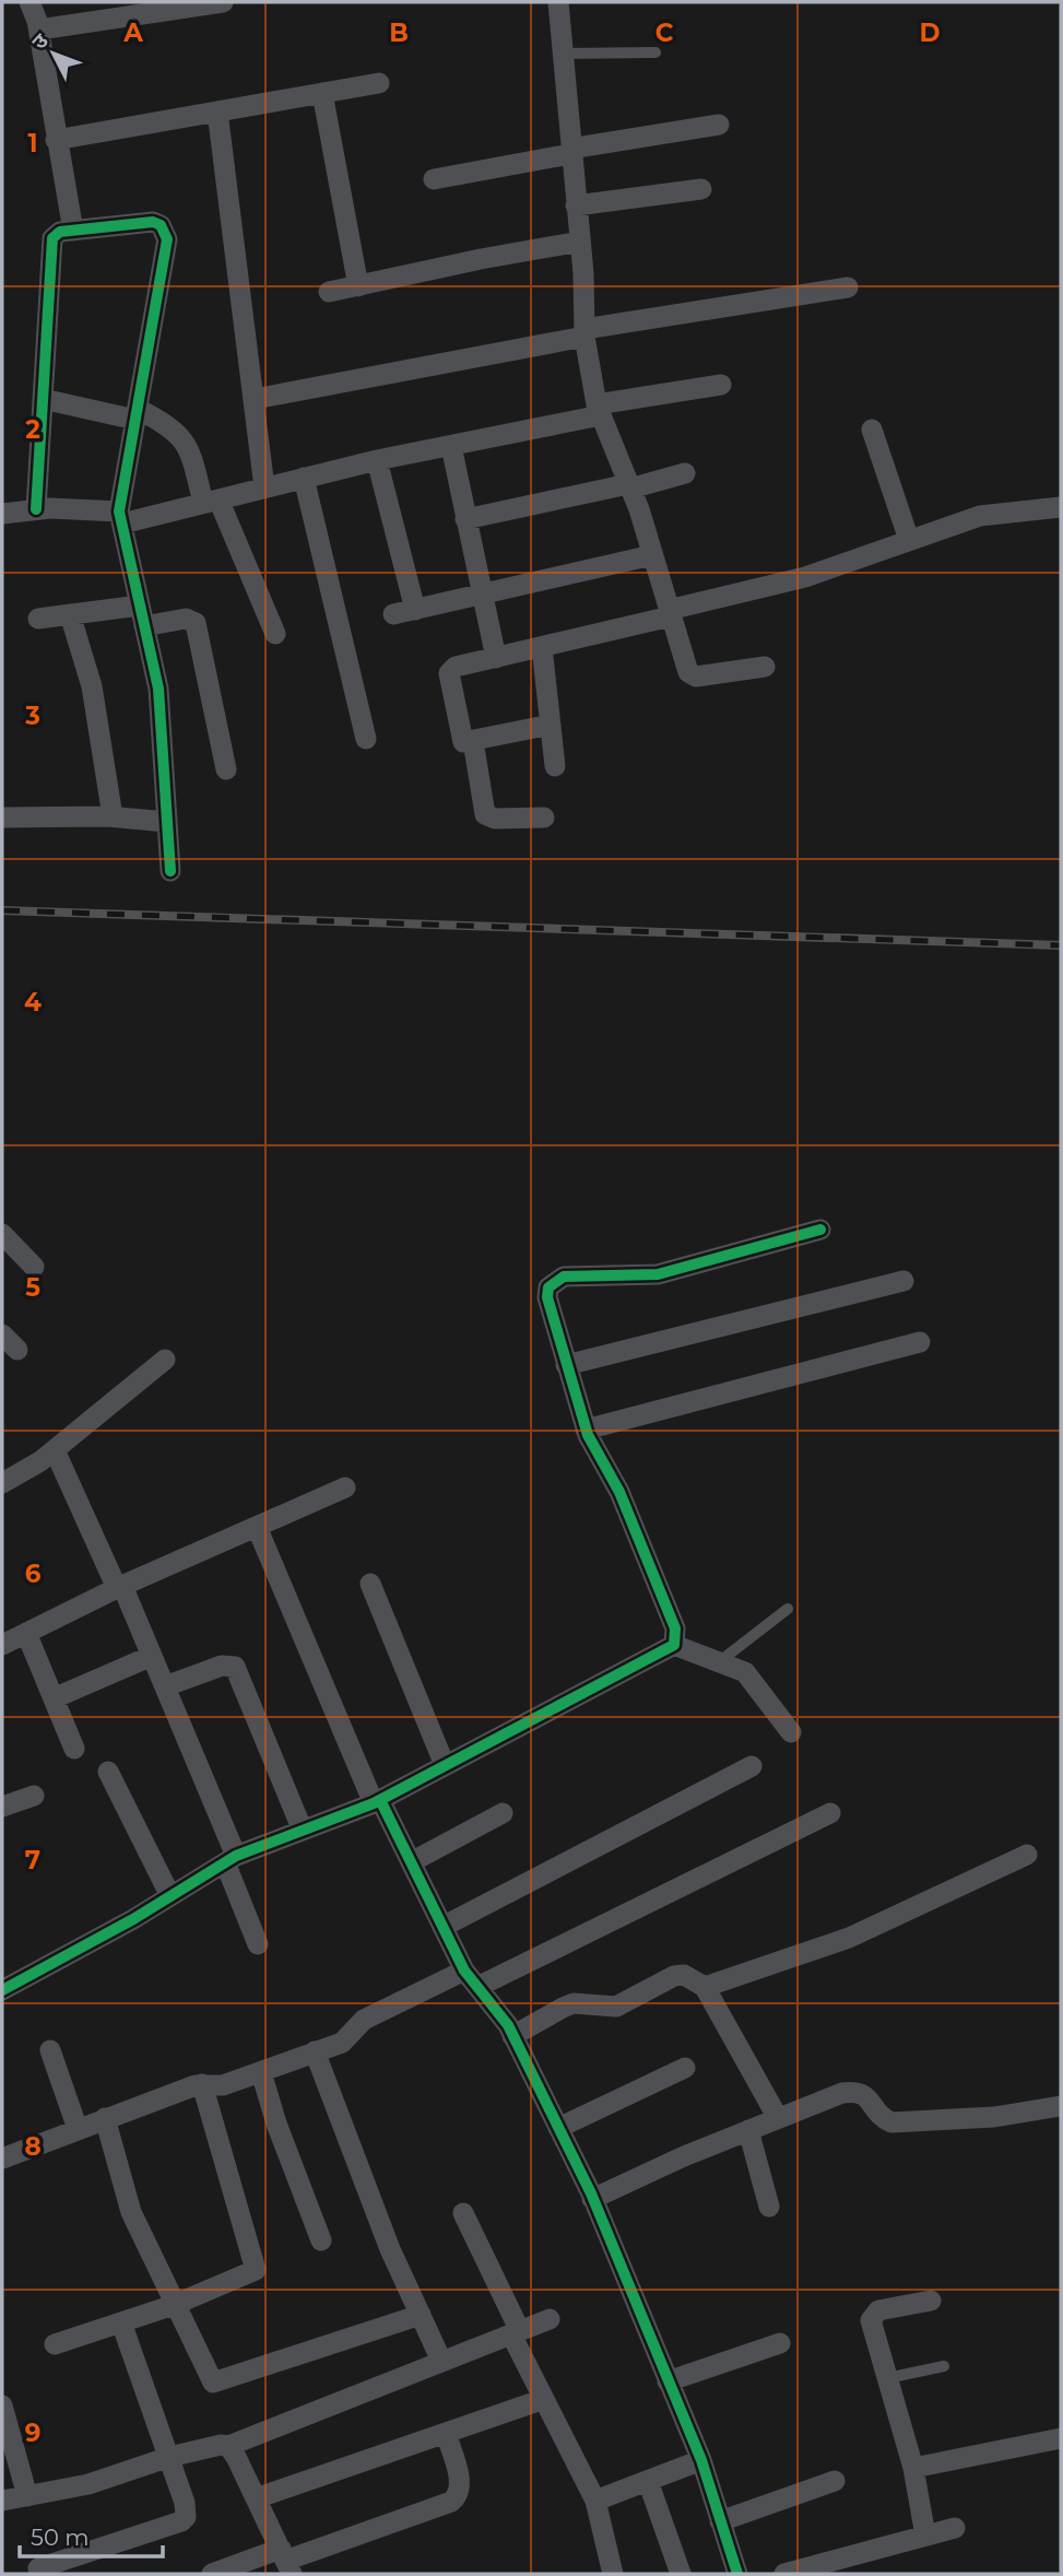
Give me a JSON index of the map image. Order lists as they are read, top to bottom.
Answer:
{
  "scale_bar": "50 m",
  "north": "top left",
  "grid": {
    "columns": [
      "A",
      "B",
      "C",
      "D"
    ],
    "rows": [
      "1",
      "2",
      "3",
      "4",
      "5",
      "6",
      "7",
      "8",
      "9"
    ]
  }
}
